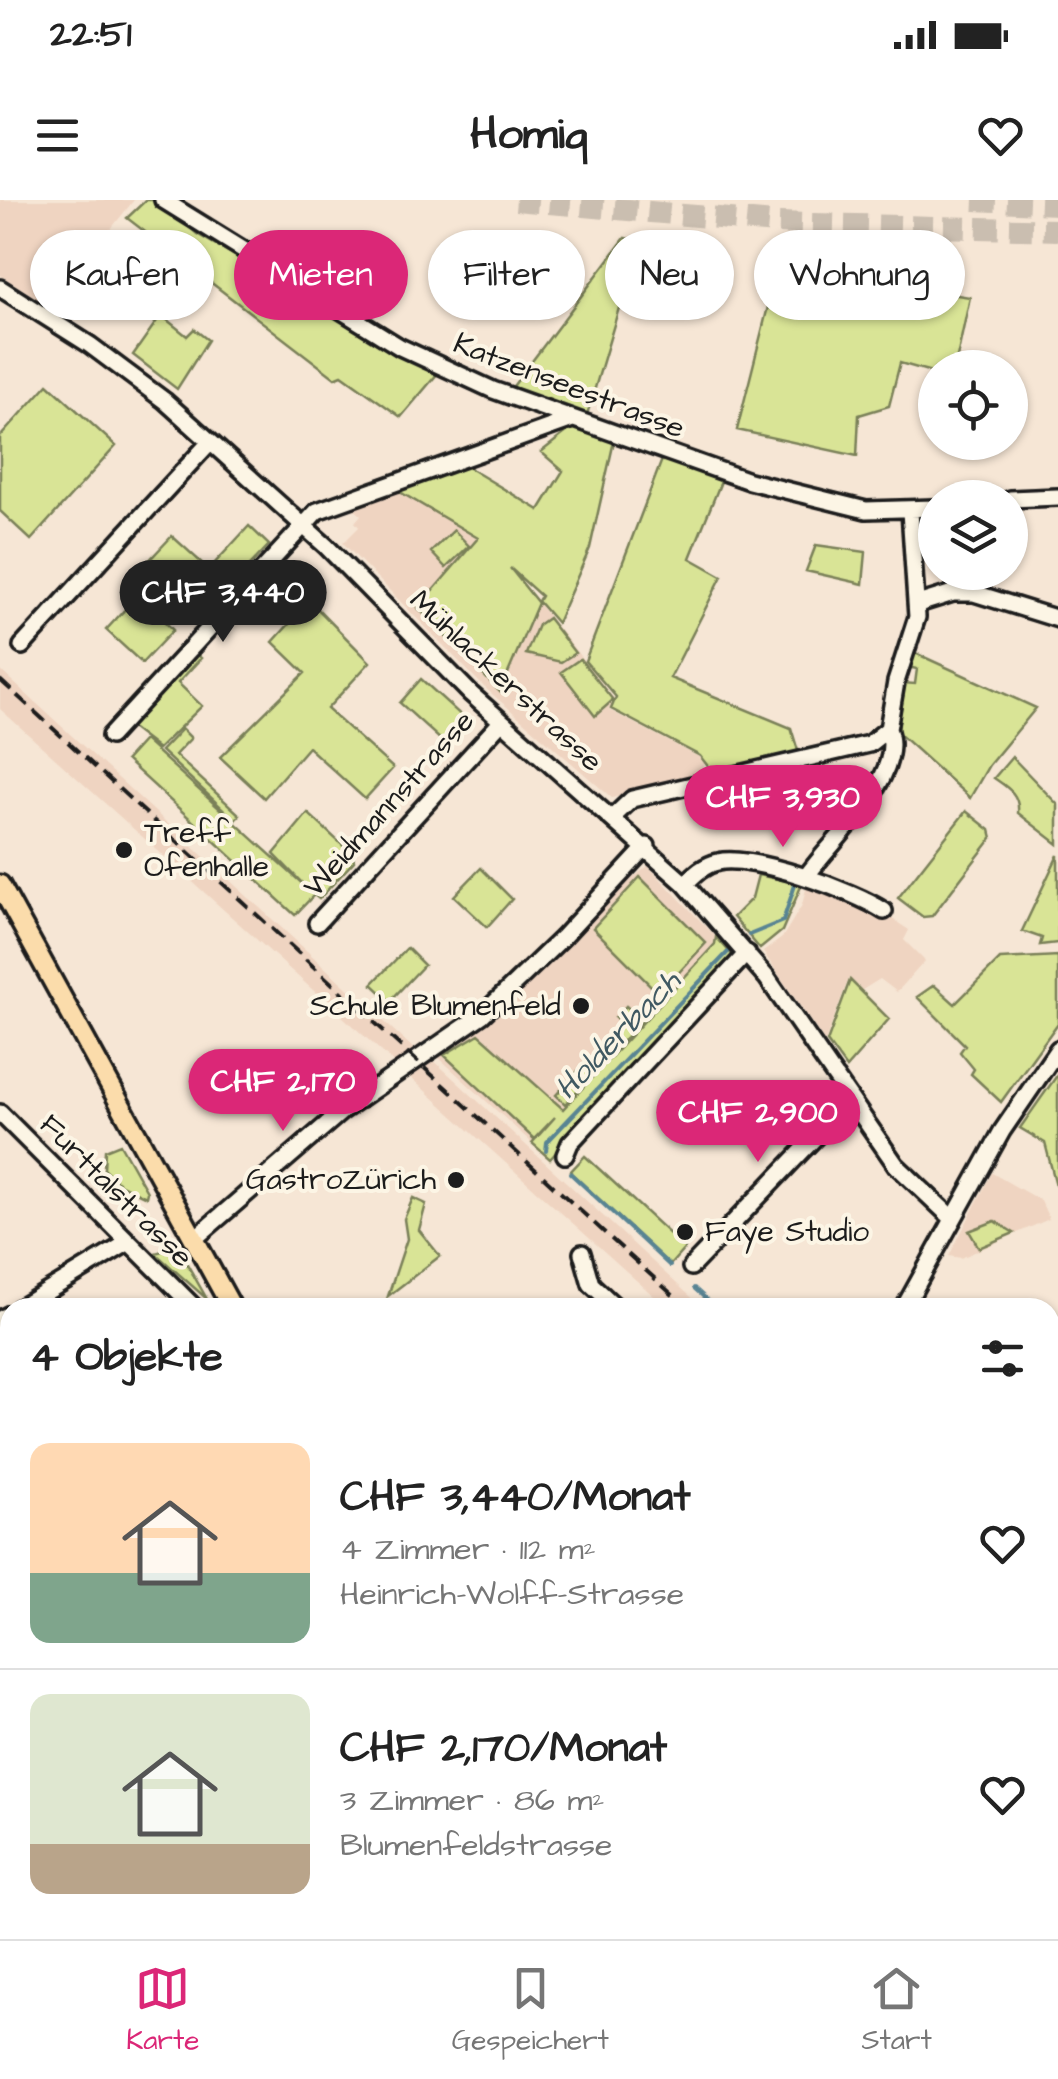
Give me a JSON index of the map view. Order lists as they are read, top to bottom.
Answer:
{
  "streets": {
    "street": [
      "Katzenseestrasse",
      "Mühlackerstrasse",
      "Weidmannstrasse",
      "Furttalstrasse"
    ]
  },
  "crossings": [
    ["Mühlackerstrasse", "Weidmannstrasse"]
  ],
  "water": ["Holderbach"],
  "places": [
    "Treff Ofenhalle",
    "Schule Blumenfeld",
    "GastroZürich",
    "Faye Studio"
  ],
  "page": {
    "status": "22:51",
    "header": "Homiq",
    "chip": [
      "Kaufen",
      "Mieten",
      "Filter",
      "Neu",
      "Wohnung"
    ],
    "price": [
      "CHF 3,440",
      "CHF 3,930",
      "CHF 2,170",
      "CHF 2,900"
    ],
    "heading": "4 Objekte",
    "list": [
      {
        "name": "CHF 3,440/Monat",
        "note": "4 Zimmer · 112 m² · Heinrich-Wolff-Strasse"
      },
      {
        "name": "CHF 2,170/Monat",
        "note": "3 Zimmer · 86 m² · Blumenfeldstrasse"
      }
    ],
    "tabs": ["Karte", "Gespeichert", "Start"]
  }
}
